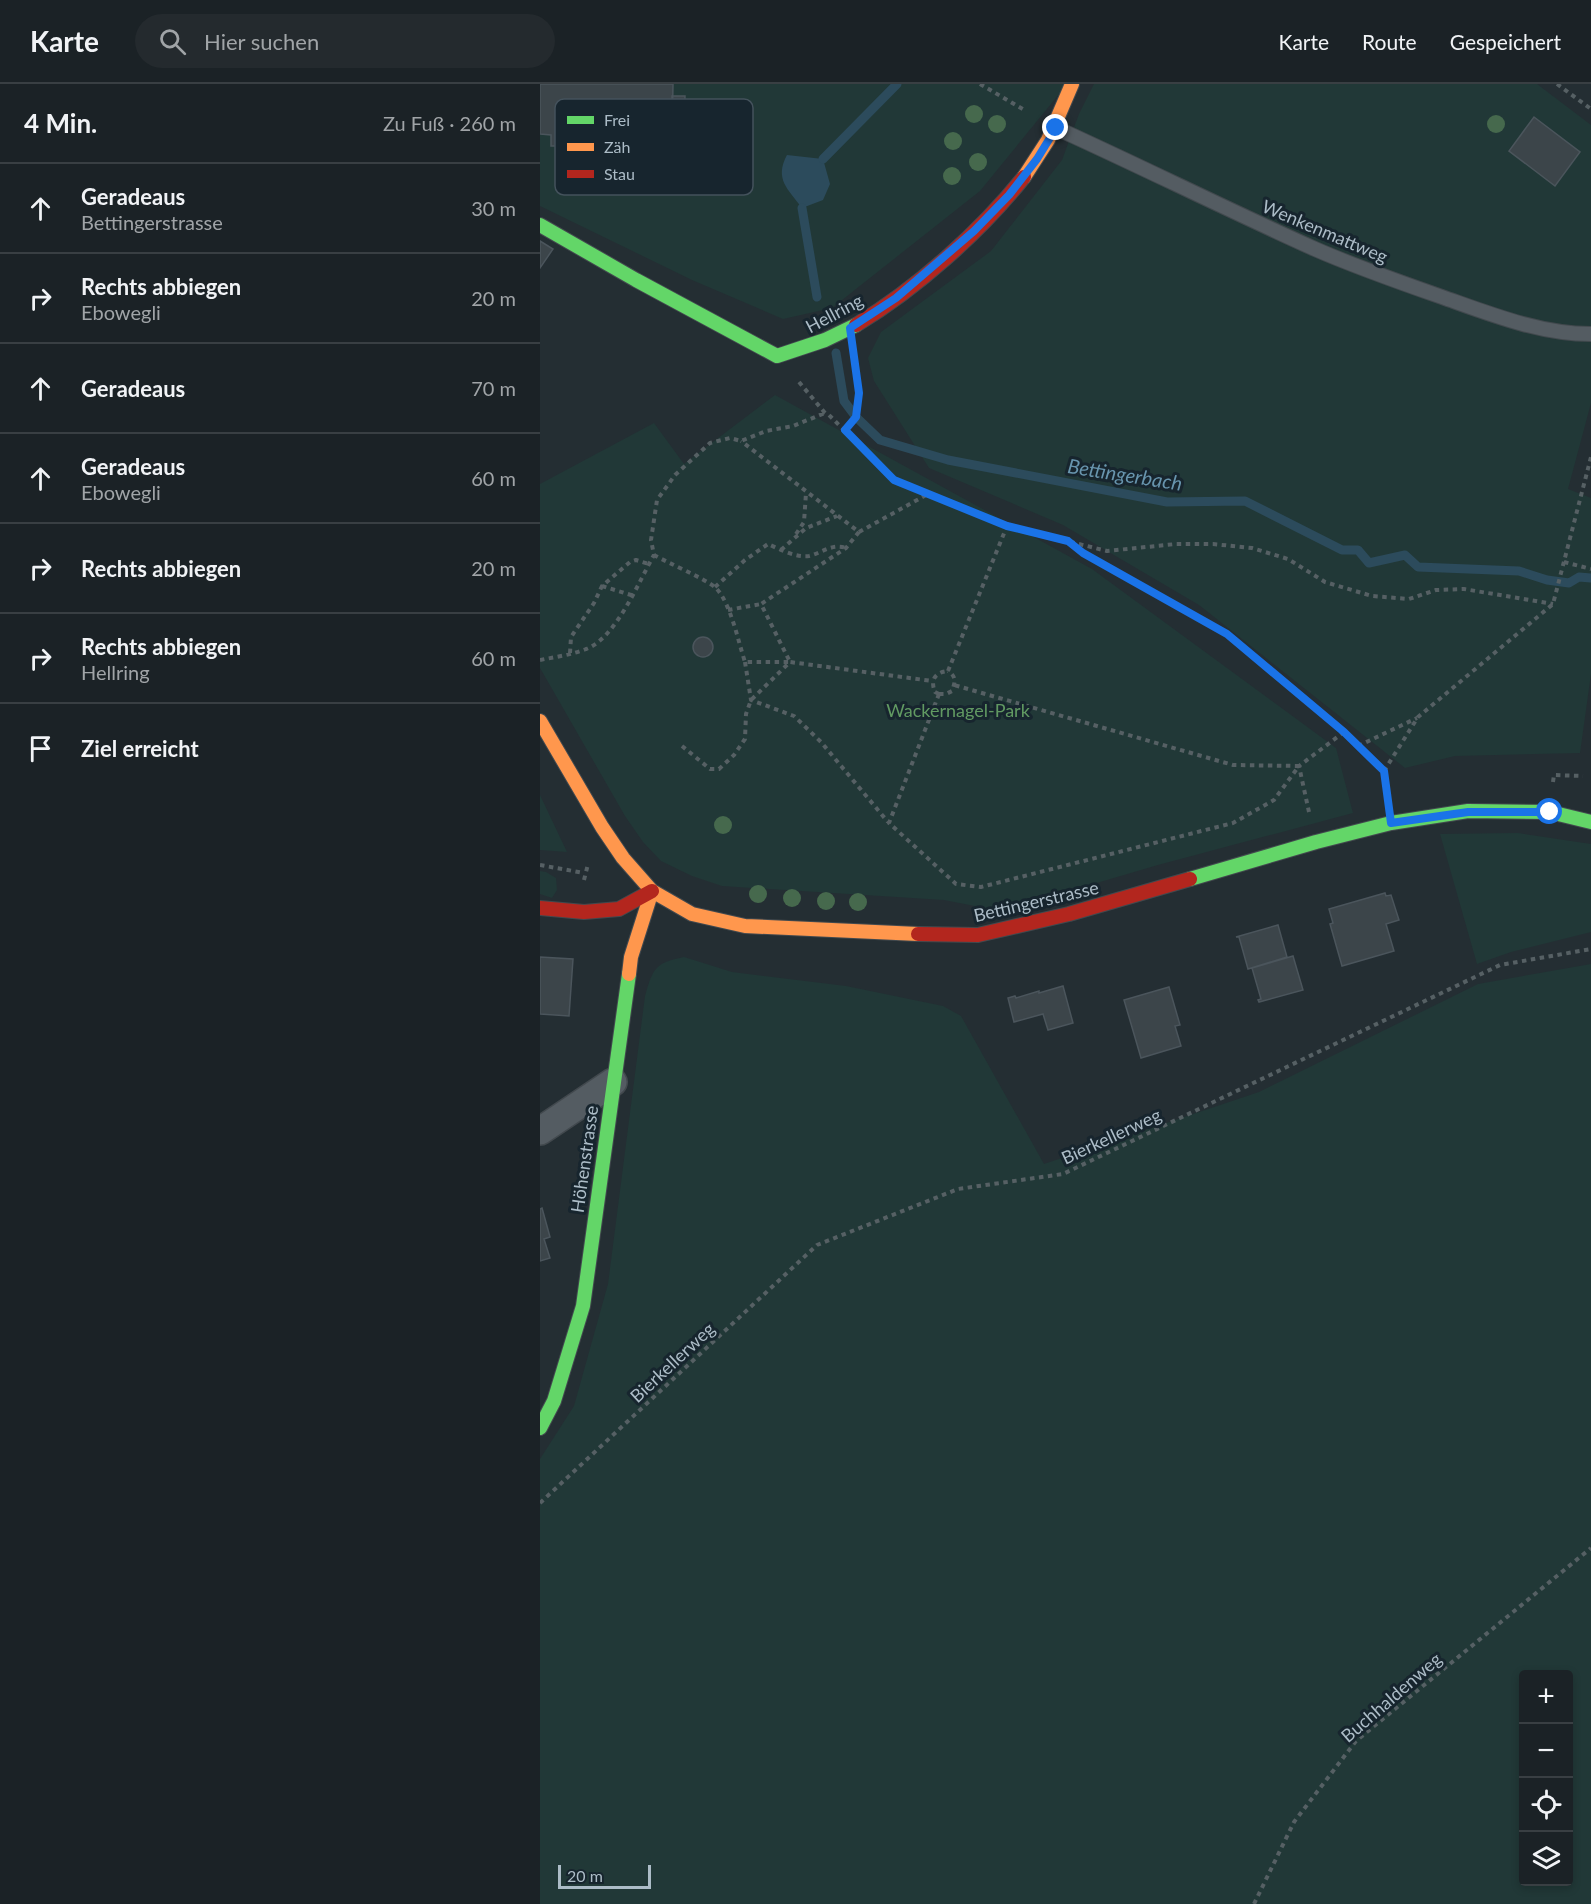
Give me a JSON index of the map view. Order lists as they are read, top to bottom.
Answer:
{
  "streets": {
    "street": ["Hellring", "Bettingerstrasse", "Höhenstrasse"],
    "lane": ["Wenkenmattweg"],
    "path": ["Bierkellerweg", "Buchhaldenweg"]
  },
  "crossings": [
    ["Wenkenmattweg", "Hellring"],
    ["Bettingerstrasse", "Höhenstrasse"]
  ],
  "water": ["Bettingerbach"],
  "parks": ["Wackernagel-Park"],
  "legend": ["Frei", "Zäh", "Stau"],
  "scale_bar": "20 m",
  "page": {
    "header": "Karte",
    "search": "Hier suchen",
    "nav": ["Karte", "Route", "Gespeichert"],
    "heading": ["4 Min.", "Zu Fuß · 260 m"],
    "list": [
      ["Geradeaus", "Bettingerstrasse", "30 m"],
      ["Rechts abbiegen", "Ebowegli", "20 m"],
      ["Geradeaus", "70 m"],
      ["Geradeaus", "Ebowegli", "60 m"],
      ["Rechts abbiegen", "20 m"],
      ["Rechts abbiegen", "Hellring", "60 m"],
      "Ziel erreicht"
    ],
    "map_buttons": ["+", "−"],
    "scale": "20 m"
  }
}
